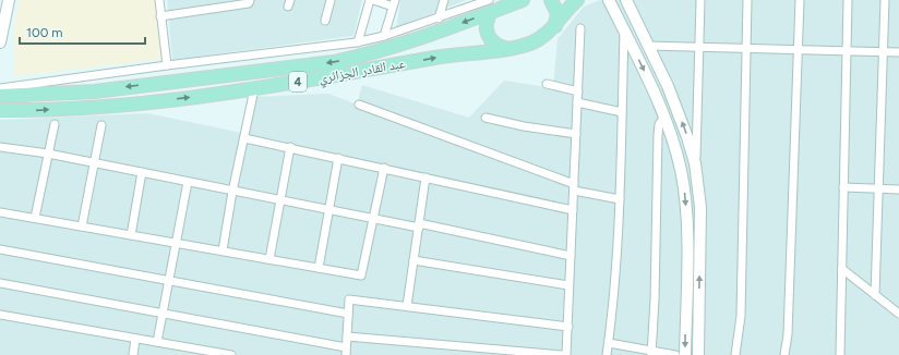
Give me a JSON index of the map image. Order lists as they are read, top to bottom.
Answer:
{
  "streets": {
    "highway": ["عبد القادر الجزائري", "4"]
  },
  "scale_bar": "100 m"
}
